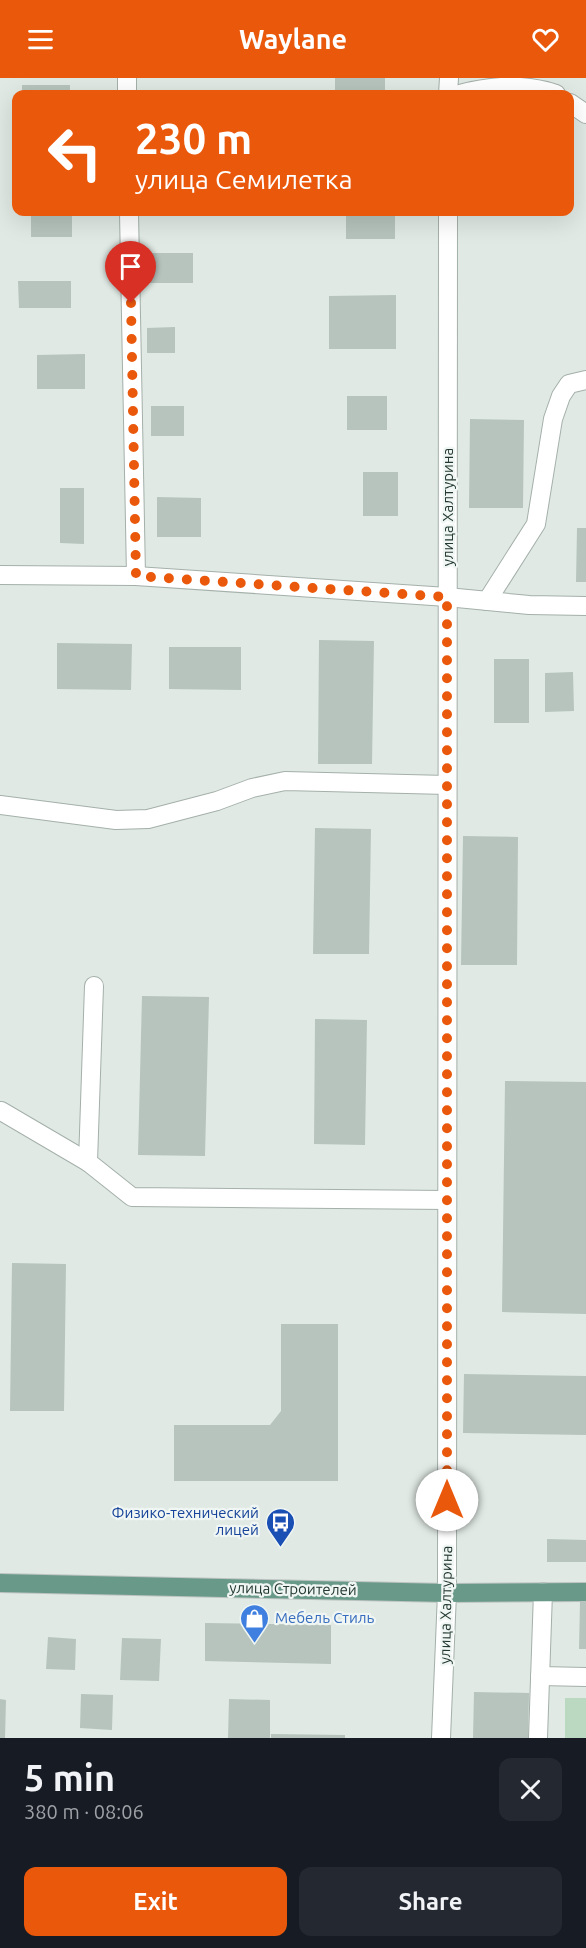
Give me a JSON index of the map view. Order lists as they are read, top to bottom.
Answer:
{
  "streets": {
    "main road": ["улица Строителей"],
    "street": ["улица Халтурина"]
  },
  "crossings": [
    ["улица Халтурина", "улица Строителей"]
  ],
  "places": {
    "bus stop": ["Физико-технический лицей"],
    "shop": ["Мебель Стиль"]
  },
  "page": {
    "header": "Waylane",
    "turn": ["230 m", "улица Семилетка"],
    "heading": ["5 min", "380 m · 08:06"],
    "buttons": ["Exit", "Share"]
  }
}
